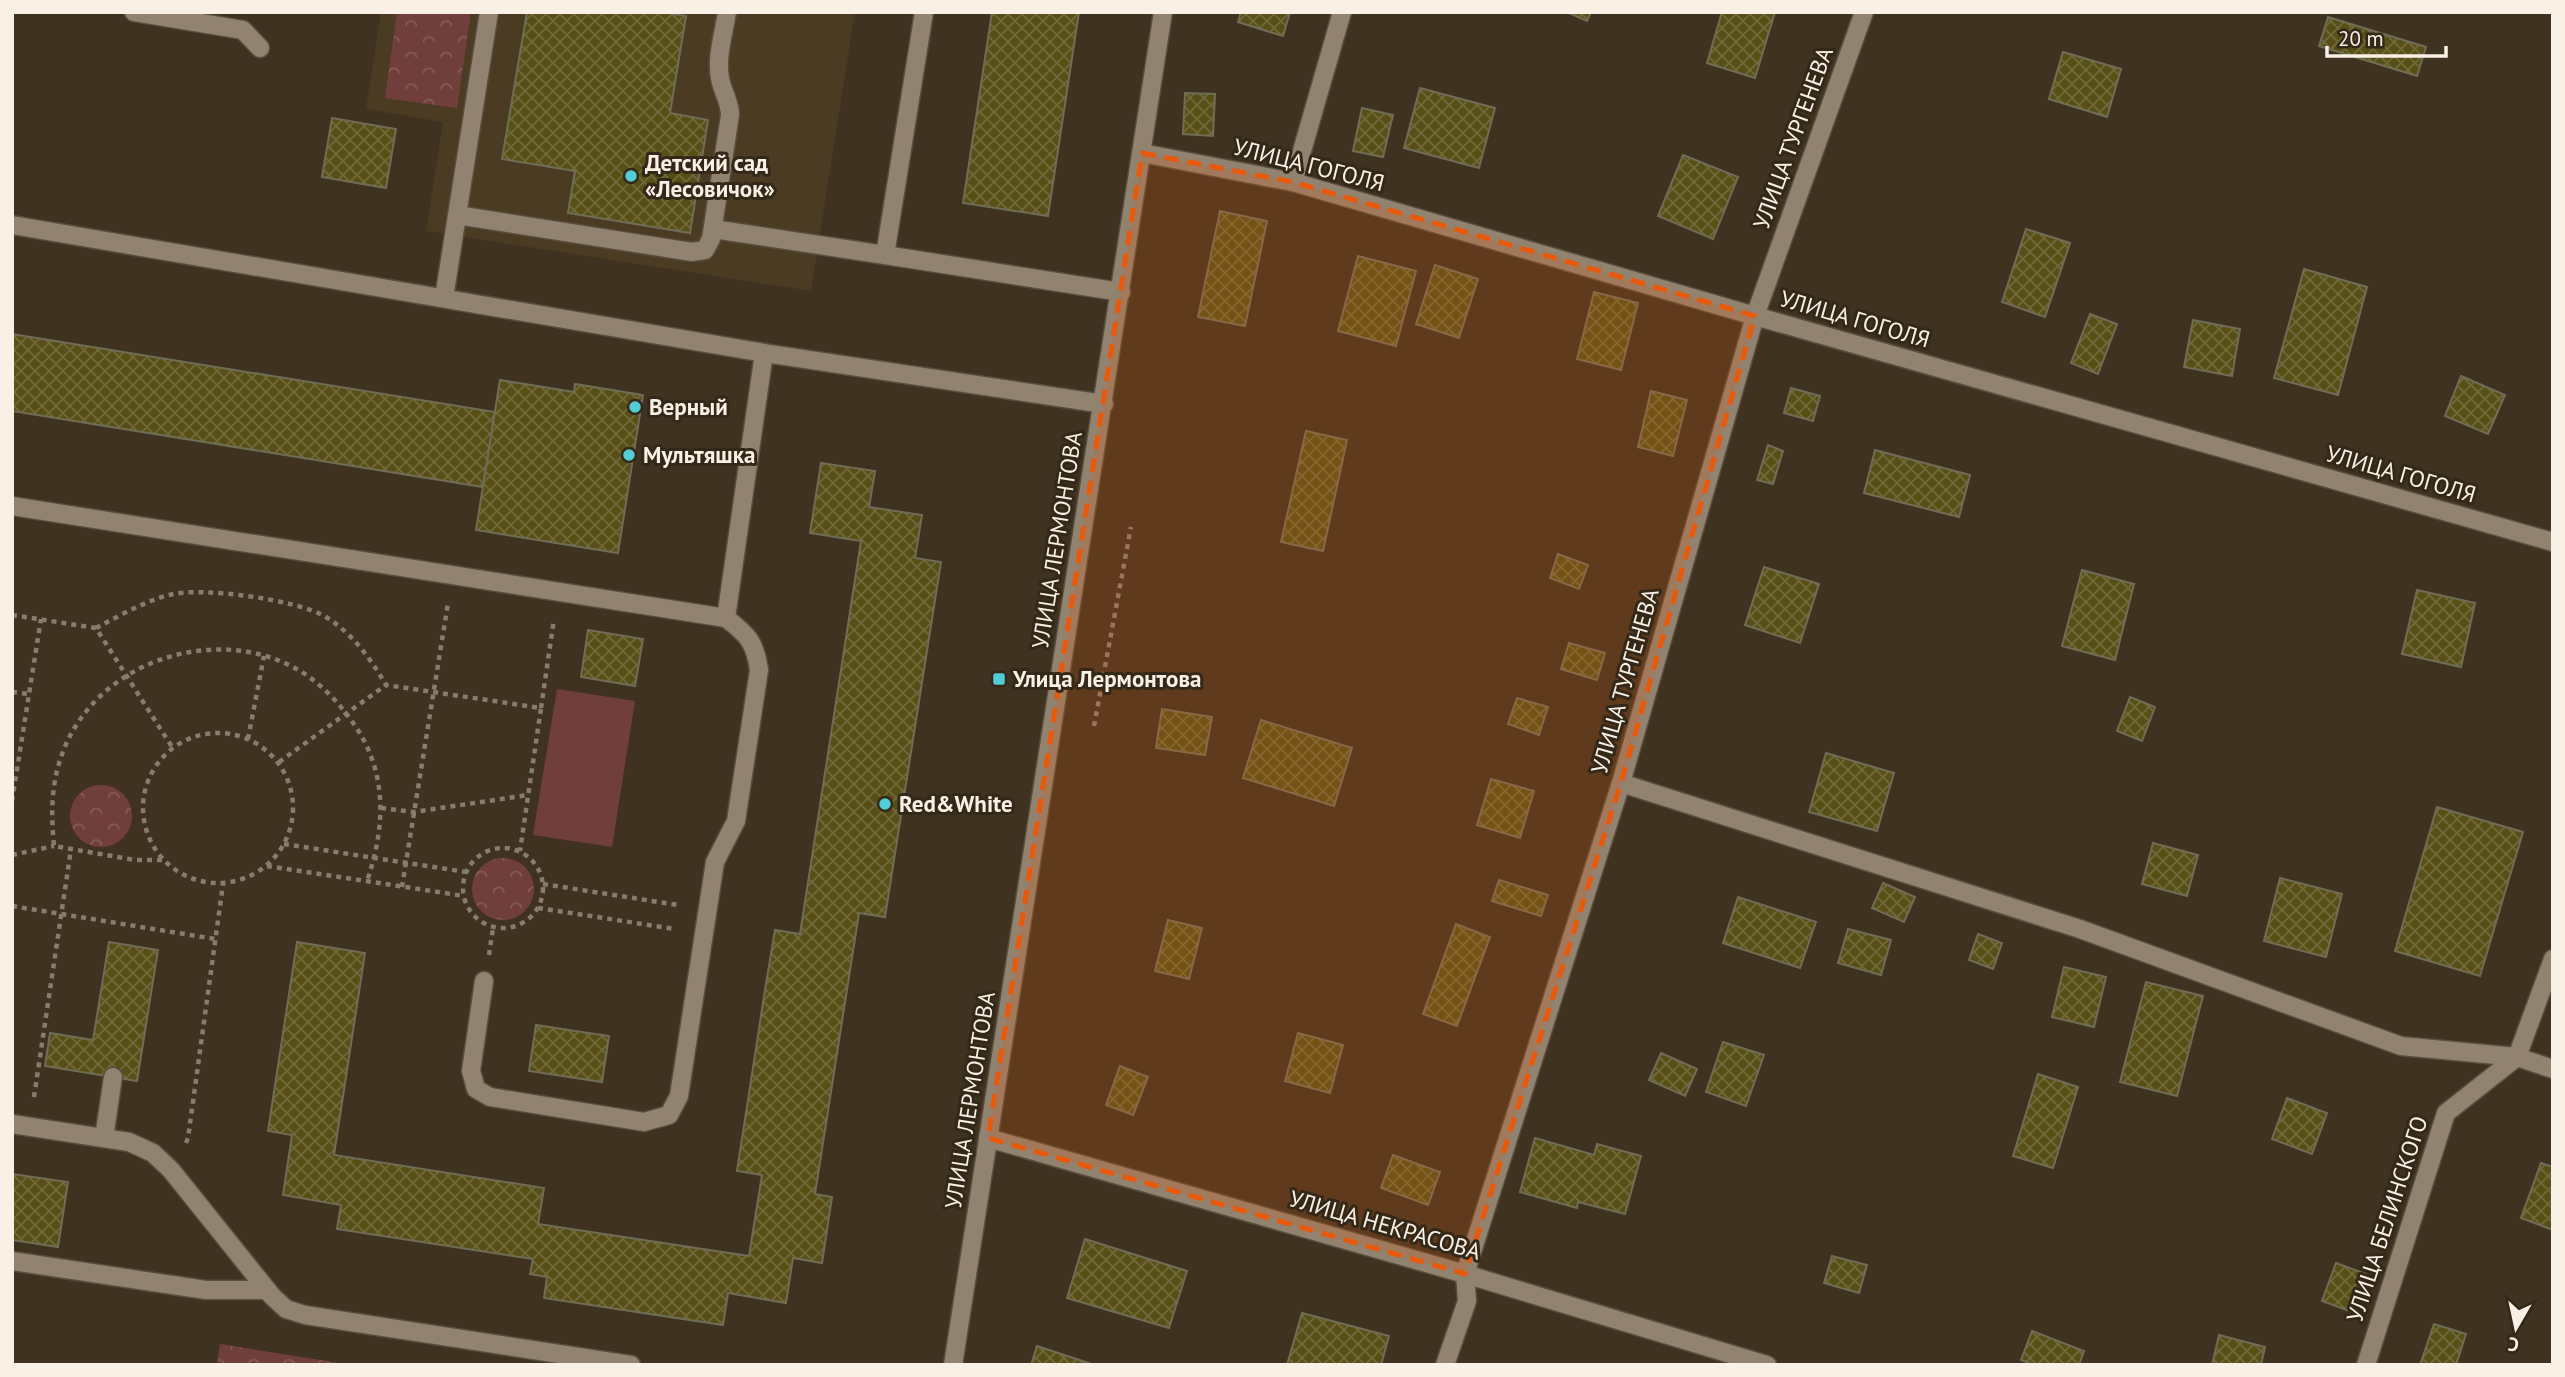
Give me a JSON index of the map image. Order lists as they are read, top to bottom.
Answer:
{
  "streets": {
    "street": [
      "УЛИЦА ТУРГЕНЕВА",
      "УЛИЦА ГОГОЛЯ",
      "УЛИЦА ЛЕРМОНТОВА",
      "УЛИЦА БЕЛИНСКОГО",
      "УЛИЦА НЕКРАСОВА"
    ]
  },
  "crossings": [
    ["УЛИЦА ТУРГЕНЕВА", "УЛИЦА ГОГОЛЯ"],
    ["УЛИЦА ТУРГЕНЕВА", "УЛИЦА НЕКРАСОВА"],
    ["УЛИЦА ГОГОЛЯ", "УЛИЦА ЛЕРМОНТОВА"],
    ["УЛИЦА ЛЕРМОНТОВА", "УЛИЦА НЕКРАСОВА"]
  ],
  "places": {
    "other": [
      "Детский сад «Лесовичок»",
      "Верный",
      "Мультяшка",
      "Red&White"
    ],
    "transit": ["Улица Лермонтова"]
  },
  "scale_bar": "20 m",
  "north": "bottom"
}
